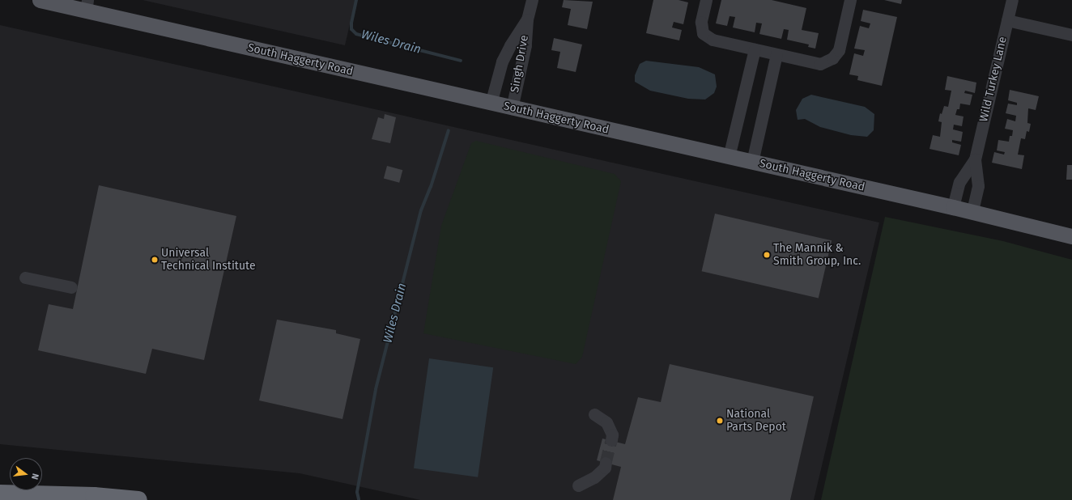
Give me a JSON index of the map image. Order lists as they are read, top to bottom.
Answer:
{
  "streets": {
    "main road": ["South Haggerty Road"],
    "street": ["Singh Drive", "Wild Turkey Lane"]
  },
  "crossings": [
    ["South Haggerty Road", "Singh Drive"],
    ["South Haggerty Road", "Wild Turkey Lane"]
  ],
  "water": ["Wiles Drain"],
  "places": ["The Mannik & Smith Group, Inc.", "Universal Technical Institute", "National Parts Depot"],
  "north": "right"
}
